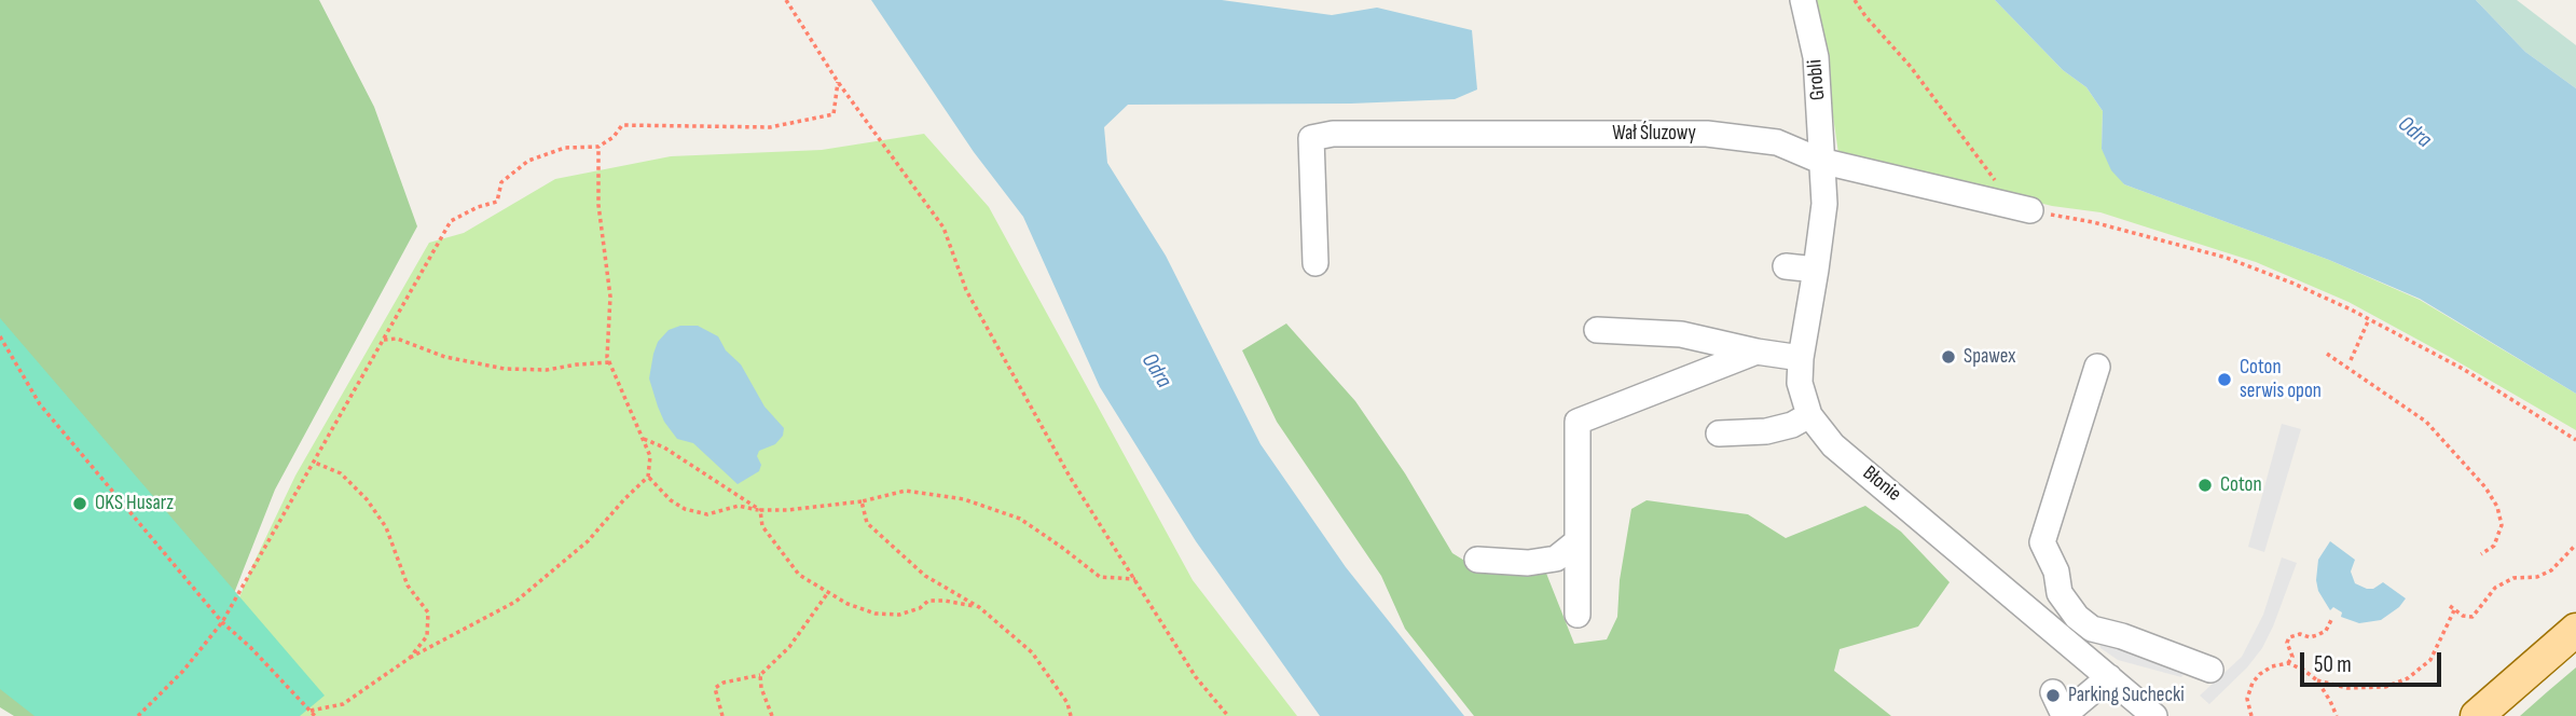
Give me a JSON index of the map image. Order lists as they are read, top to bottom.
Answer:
{
  "streets": {
    "street": ["Grobli", "Wał Śluzowy", "Błonie"]
  },
  "crossings": [
    ["Grobli", "Wał Śluzowy"],
    ["Grobli", "Błonie"],
    ["Wał Śluzowy", "Błonie"]
  ],
  "water": ["Odra"],
  "places": [
    "Spawex",
    "Coton serwis opon",
    "Coton",
    "OKS Husarz",
    "Parking Suchecki"
  ],
  "scale_bar": "50 m"
}
